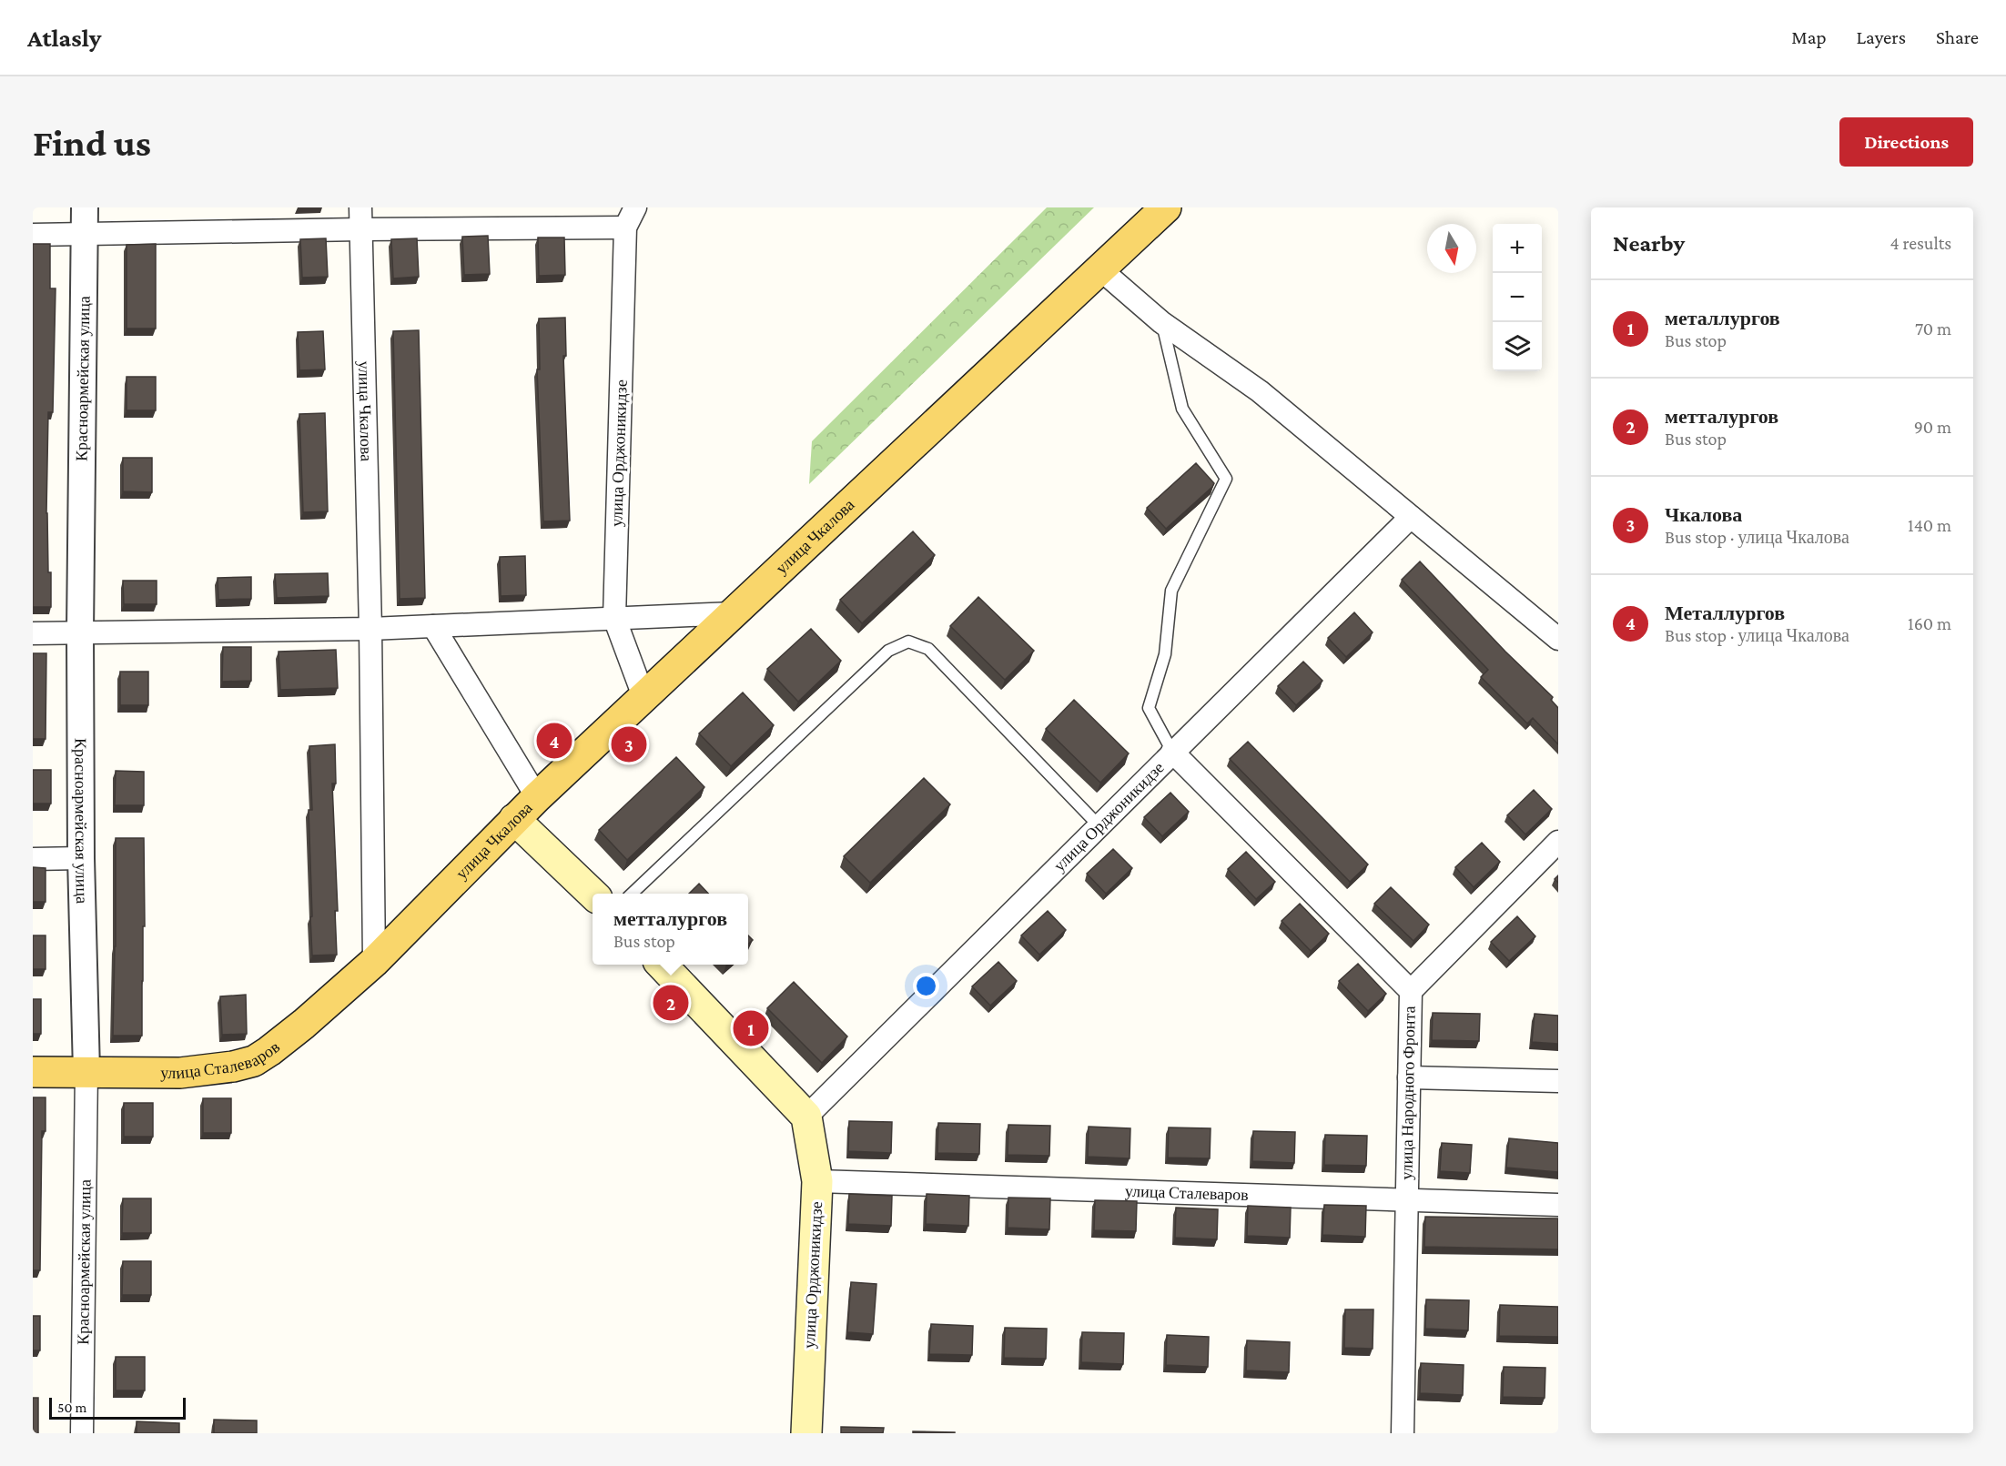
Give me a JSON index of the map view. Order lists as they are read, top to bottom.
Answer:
{
  "streets": {
    "main road": ["улица Чкалова", "улица Орджоникидзе", "улица Сталеваров"],
    "street": ["Красноармейская улица", "улица Народного Фронта"]
  },
  "crossings": [
    ["Красноармейская улица", "улица Сталеваров"],
    ["улица Чкалова", "улица Орджоникидзе"],
    ["улица Чкалова", "улица Сталеваров"],
    ["улица Орджоникидзе", "улица Сталеваров"],
    ["улица Орджоникидзе", "улица Народного Фронта"],
    ["улица Сталеваров", "улица Народного Фронта"]
  ],
  "scale_bar": "50 m",
  "north": "bottom",
  "page": {
    "header": "Atlasly",
    "nav": ["Map", "Layers", "Share"],
    "buttons": "Directions",
    "title": "Find us",
    "heading": ["Nearby", "4 results"],
    "map_buttons": ["+", "−"],
    "list": [
      {
        "mark": "1",
        "name": "металлургов",
        "note": "Bus stop",
        "value": "70 m"
      },
      {
        "mark": "2",
        "name": "метталургов",
        "note": "Bus stop",
        "value": "90 m"
      },
      {
        "mark": "3",
        "name": "Чкалова",
        "note": "Bus stop · улица Чкалова",
        "value": "140 m"
      },
      {
        "mark": "4",
        "name": "Металлургов",
        "note": "Bus stop · улица Чкалова",
        "value": "160 m"
      }
    ],
    "pins": [
      "4",
      "3",
      "2",
      "1"
    ],
    "popup": ["метталургов", "Bus stop"],
    "scale": "50 m"
  }
}
